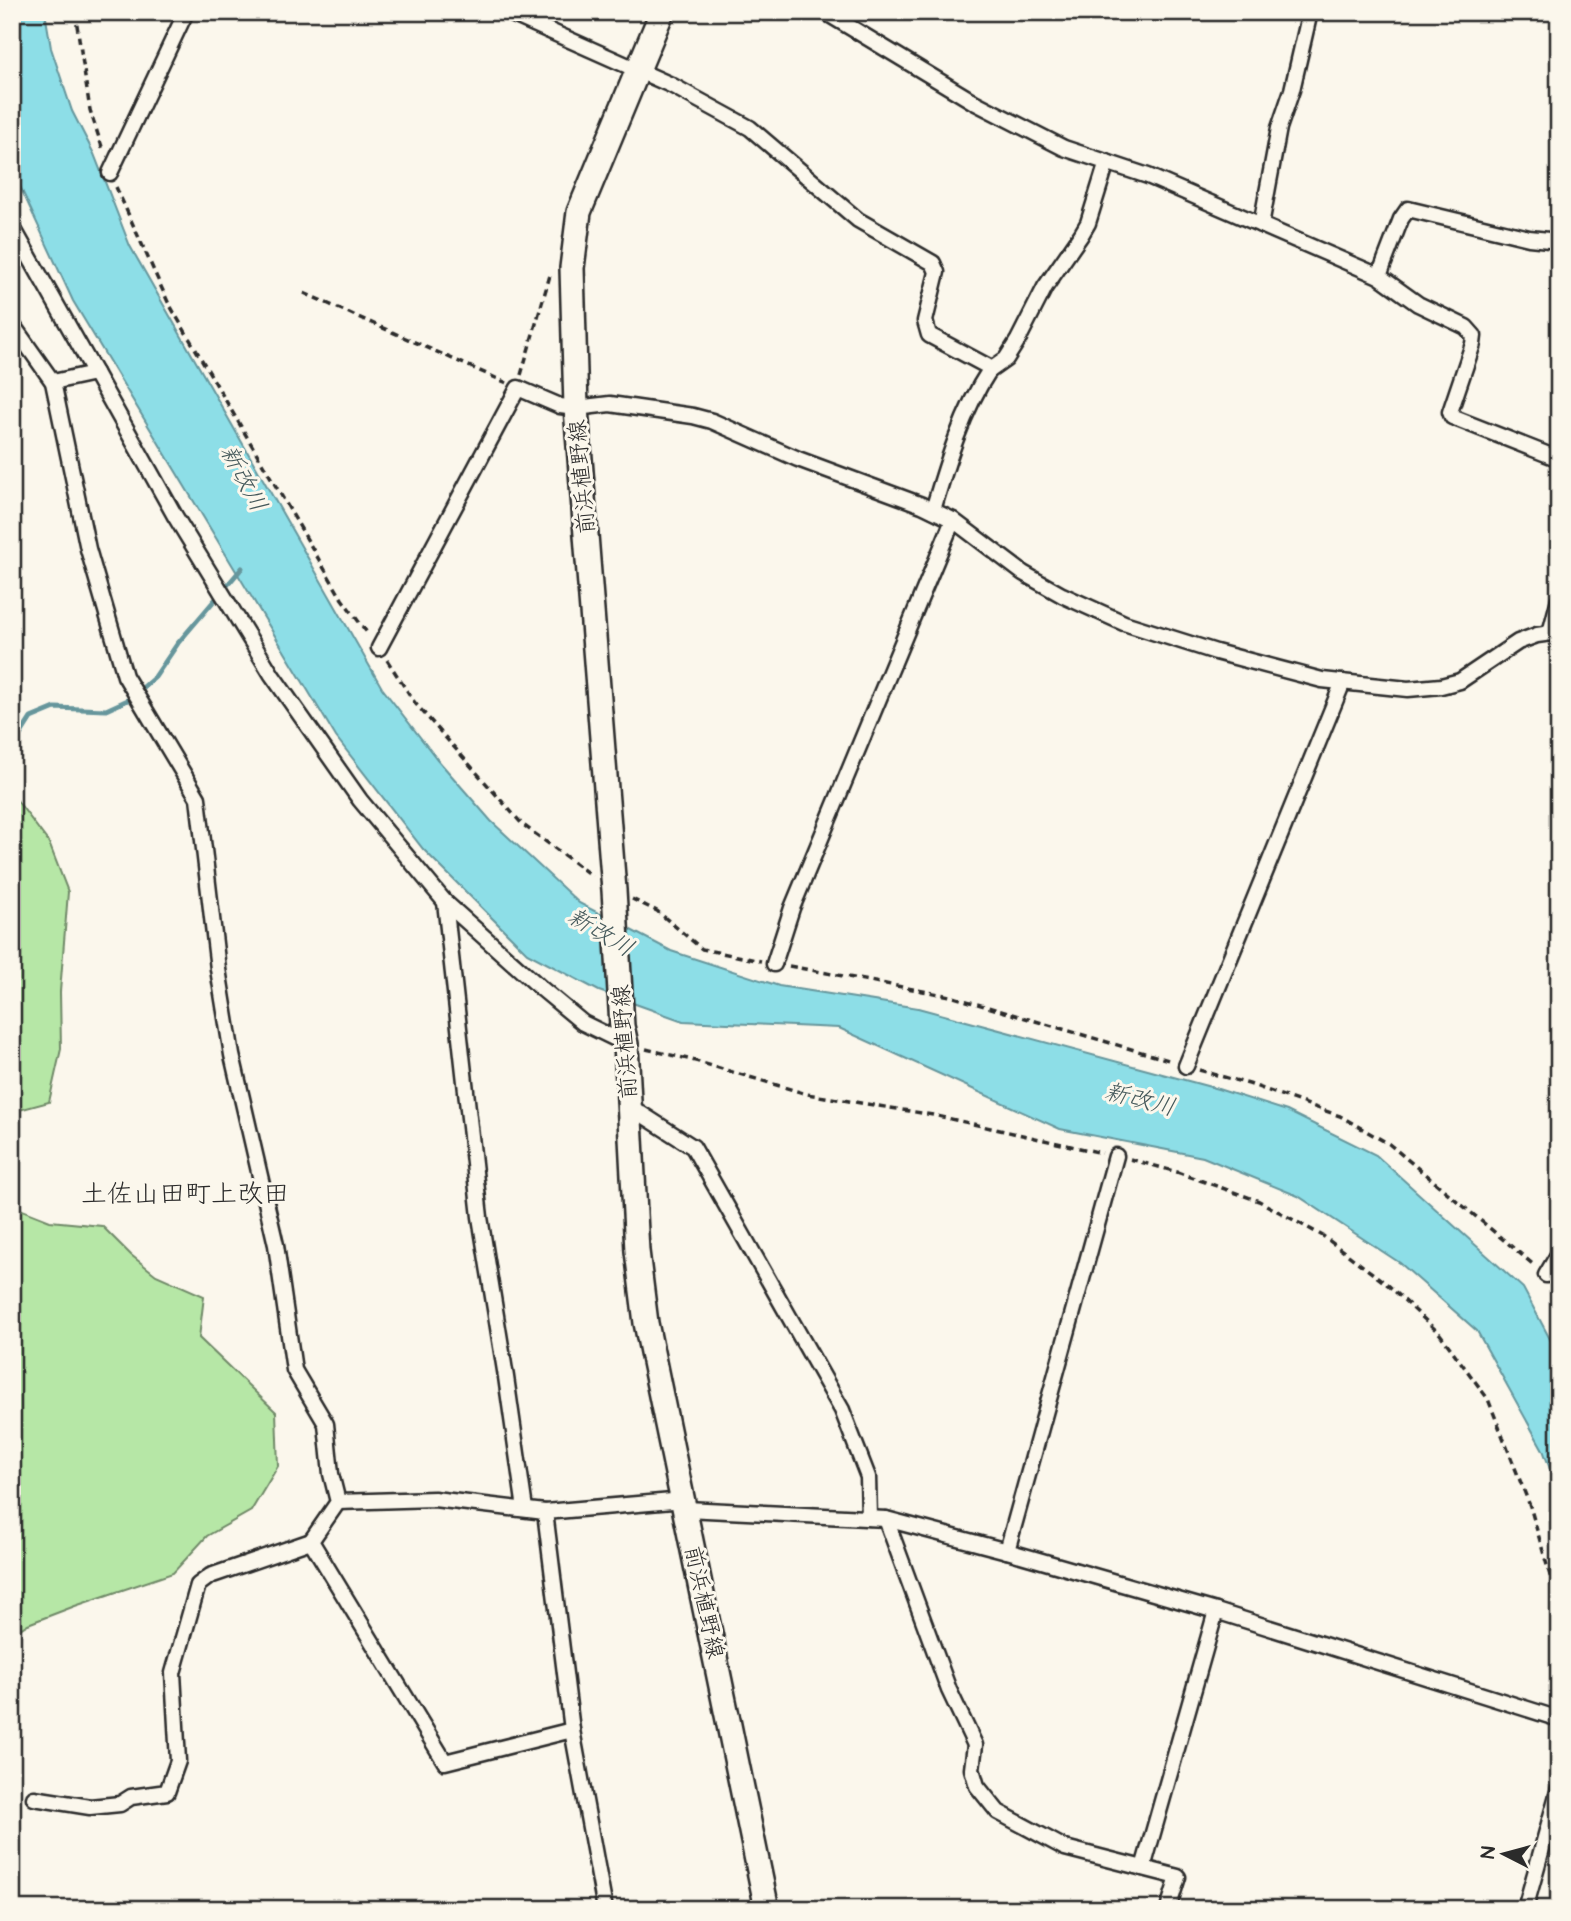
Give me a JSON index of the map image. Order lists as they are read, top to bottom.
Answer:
{
  "streets": {
    "main road": ["前浜植野線"]
  },
  "districts": ["土佐山田町上改田"],
  "water": ["新改川"],
  "north": "left"
}
